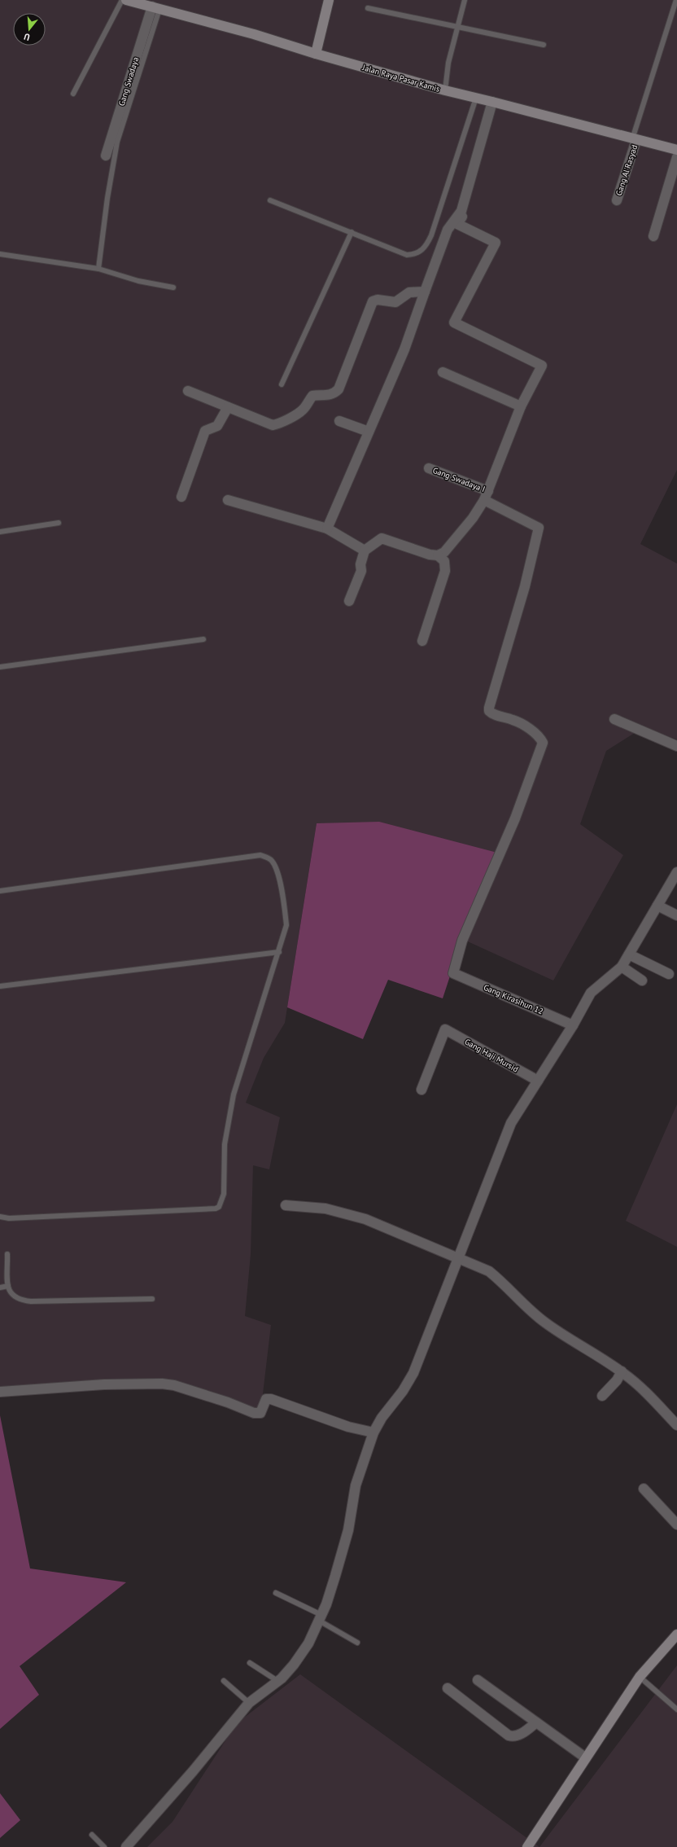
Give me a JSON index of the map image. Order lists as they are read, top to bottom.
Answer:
{
  "streets": {
    "main road": ["Jalan Raya Pasar Kamis"],
    "street": [
      "Gang Swadaya",
      "Gang Al'Rasyad",
      "Gang Swadaya I",
      "Gang Kirasihun 12",
      "Gang Haji Mursid"
    ]
  },
  "crossings": [
    ["Jalan Raya Pasar Kamis", "Gang Swadaya"],
    ["Jalan Raya Pasar Kamis", "Gang Al'Rasyad"]
  ],
  "north": "bottom"
}
